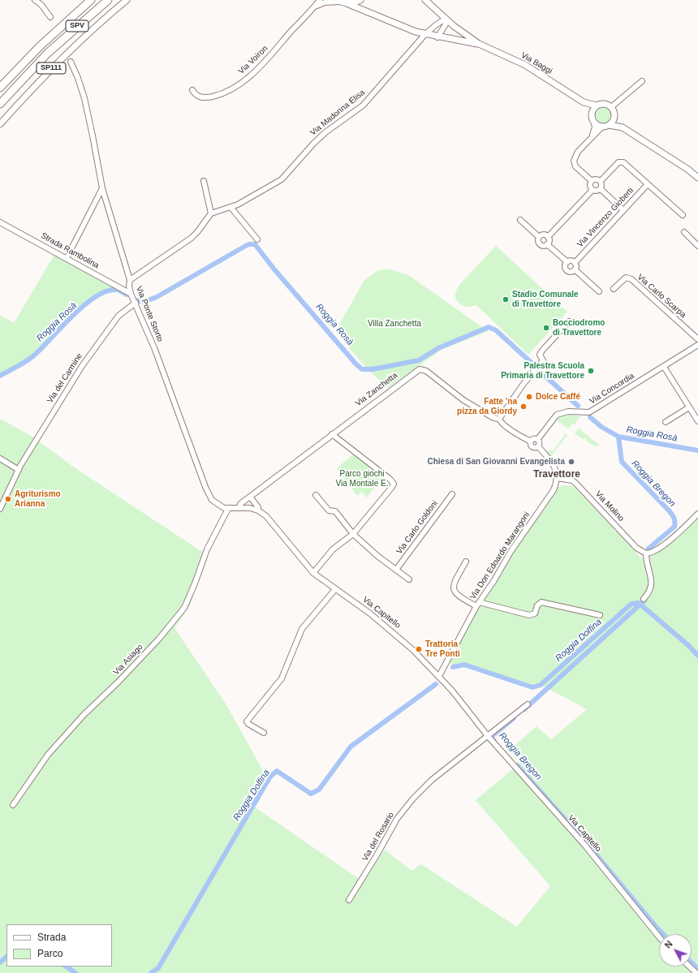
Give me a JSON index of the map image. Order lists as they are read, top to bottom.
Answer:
{
  "streets": {
    "highway": ["SPV"],
    "main road": ["Via Baggi", "SP111"],
    "street": [
      "Via Voiron",
      "Via Madonna Elisa",
      "Via Vincenzo Gioberti",
      "Strada Rambolina",
      "Via Carlo Scarpa",
      "Via Ponte Storto",
      "Via del Carmine",
      "Via Concordia",
      "Via Zanchetta",
      "Via Molino",
      "Via Carlo Goldoni",
      "Via Don Edoardo Marangoni",
      "Via Capitello",
      "Via Asiago",
      "Via del Rosario"
    ]
  },
  "crossings": [
    ["Via Voiron", "Via Baggi"],
    ["Via Baggi", "Via Madonna Elisa"],
    ["Strada Rambolina", "Via Ponte Storto"],
    ["Via Ponte Storto", "Via del Carmine"],
    ["Via Ponte Storto", "Via Zanchetta"],
    ["Via Ponte Storto", "Via Asiago"],
    ["Via Concordia", "Via Zanchetta"],
    ["Via Zanchetta", "Via Capitello"],
    ["Via Molino", "Via Don Edoardo Marangoni"],
    ["Via Don Edoardo Marangoni", "Via Capitello"],
    ["Via Capitello", "Via del Rosario"]
  ],
  "districts": ["Travettore"],
  "water": ["Roggia Rosà", "Roggia Bregon", "Roggia Dolfina"],
  "parks": ["Villa Zanchetta", "Parco giochi Via Montale E."],
  "places": [
    "Stadio Comunale di Travettore",
    "Bocciodromo di Travettore",
    "Palestra Scuola Primaria di Travettore",
    "Dolce Caffé",
    "Fatte 'na pizza da Giordy",
    "Chiesa di San Giovanni Evangelista",
    "Agriturismo Arianna",
    "Trattoria Tre Ponti"
  ],
  "legend": ["Strada", "Parco"],
  "north": "top left"
}
